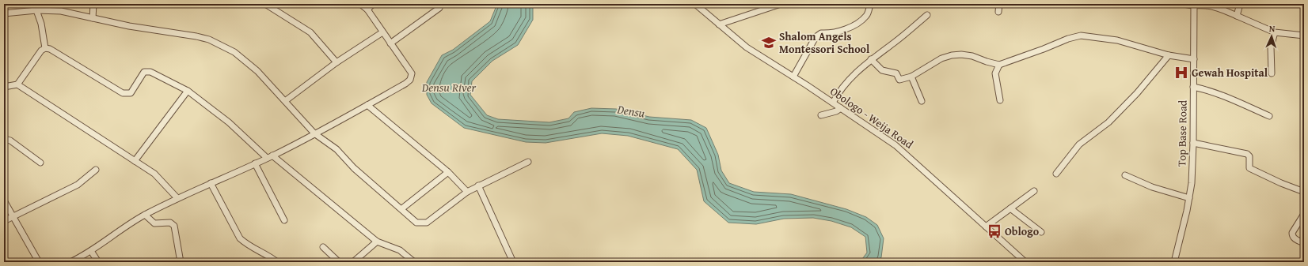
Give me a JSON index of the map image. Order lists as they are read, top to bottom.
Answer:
{
  "streets": {
    "street": ["Obologo - Weija Road", "Top Base Road"]
  },
  "water": ["Densu River", "Densu"],
  "places": {
    "school or university": ["Shalom Angels Montessori School"],
    "hospital": ["Gewah Hospital"],
    "bus stop": ["Oblogo"]
  },
  "north": "top"
}
